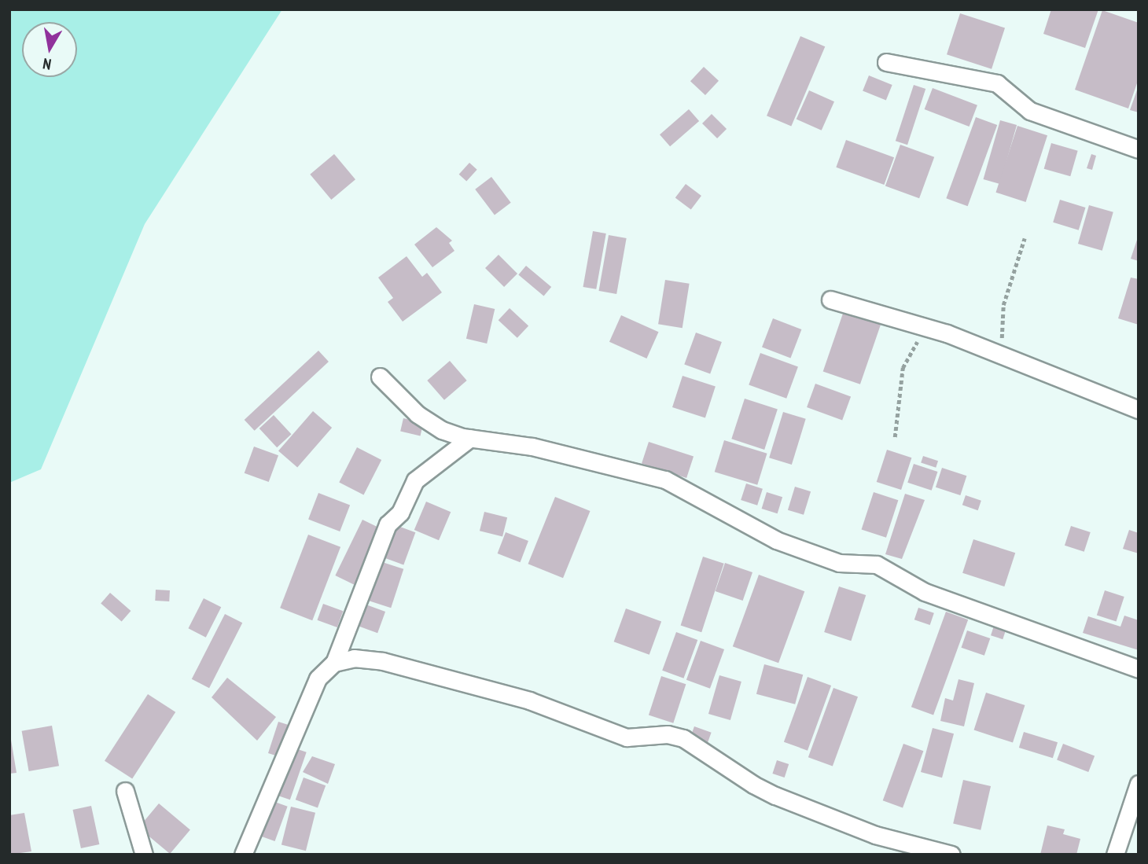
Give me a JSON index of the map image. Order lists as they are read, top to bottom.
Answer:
{
  "north": "bottom"
}
